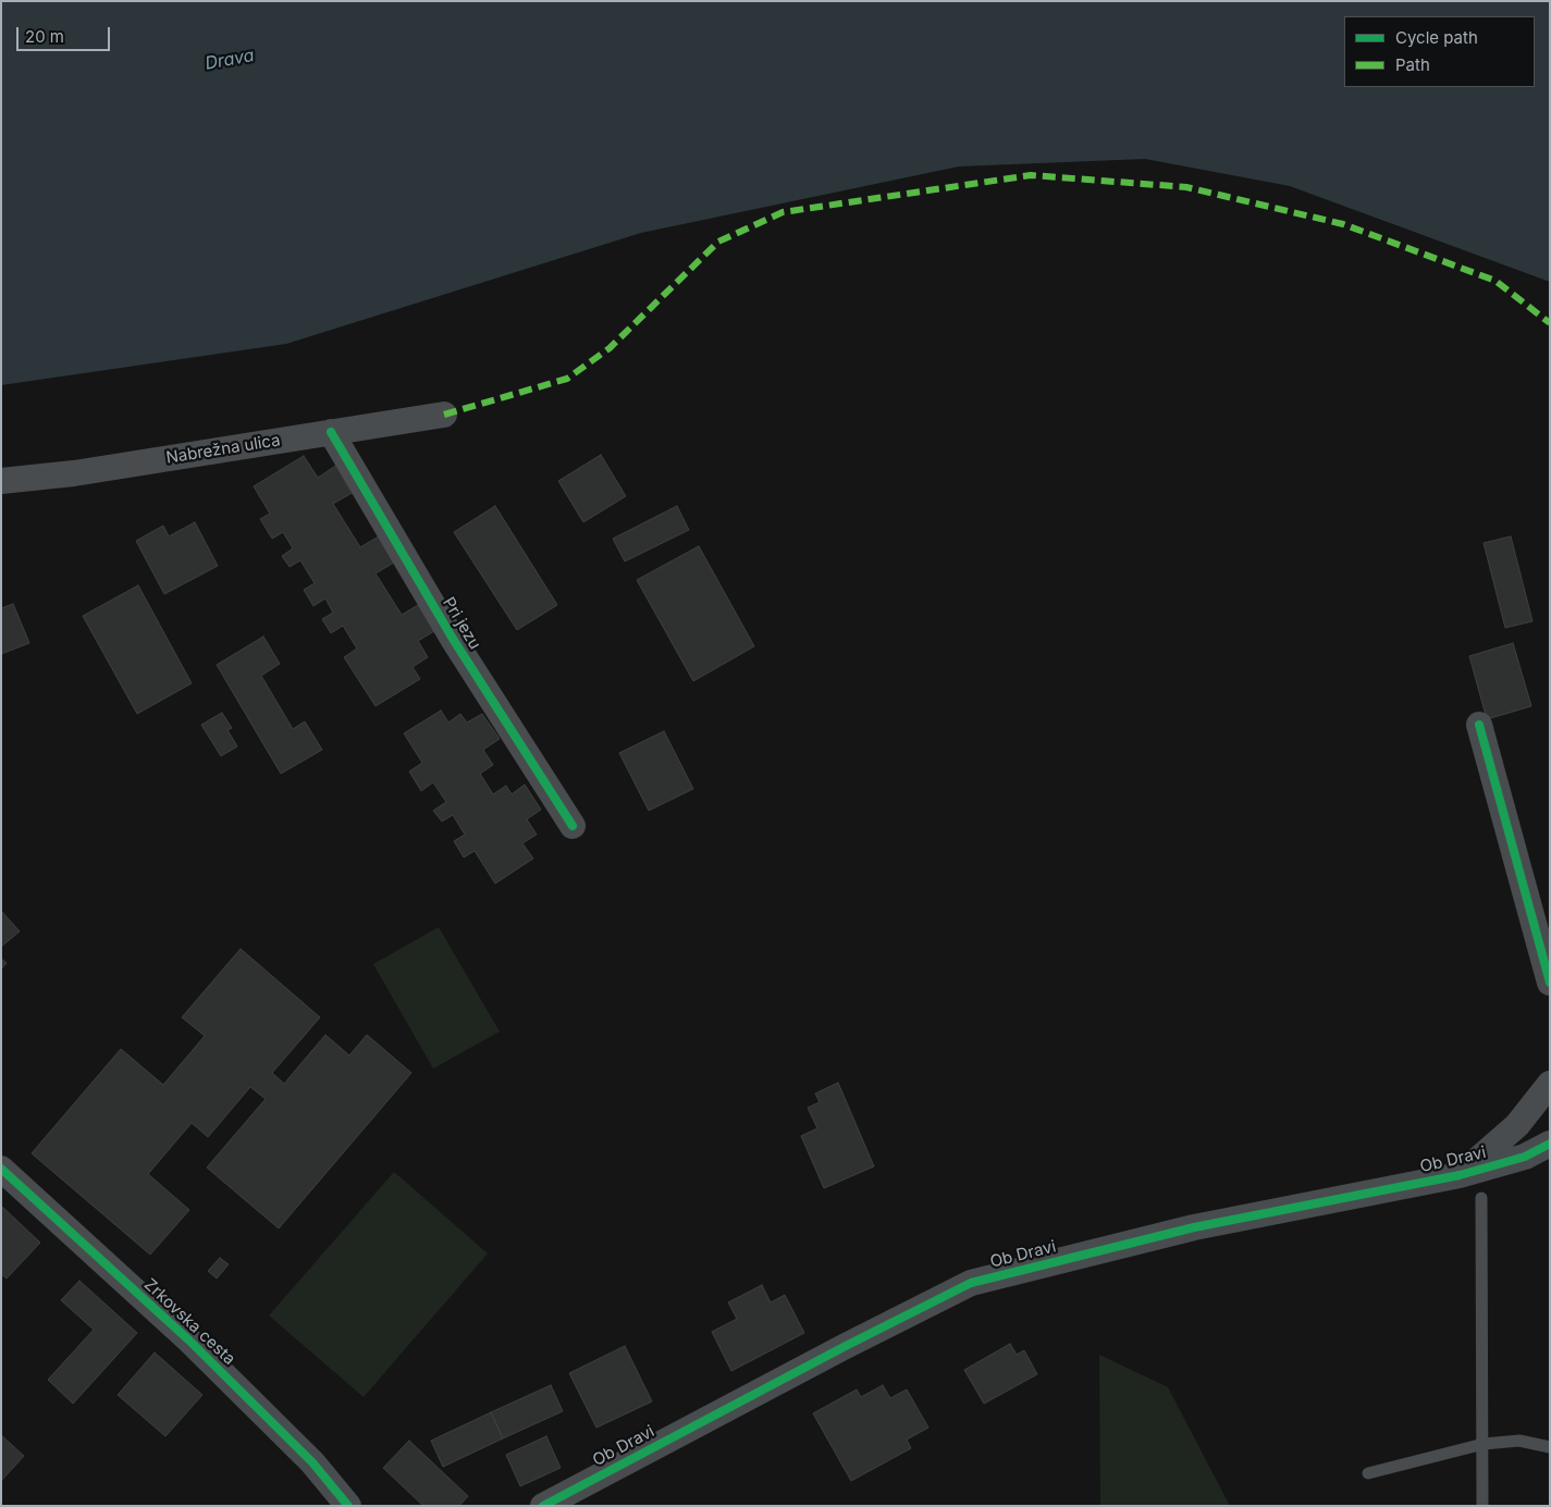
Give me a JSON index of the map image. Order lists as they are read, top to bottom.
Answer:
{
  "streets": {
    "street": [
      "Nabrežna ulica",
      "Pri jezu",
      "Ob Dravi",
      "Zrkovska cesta"
    ]
  },
  "crossings": [
    ["Nabrežna ulica", "Pri jezu"]
  ],
  "water": ["Drava"],
  "legend": ["Cycle path", "Path"],
  "scale_bar": "20 m"
}
